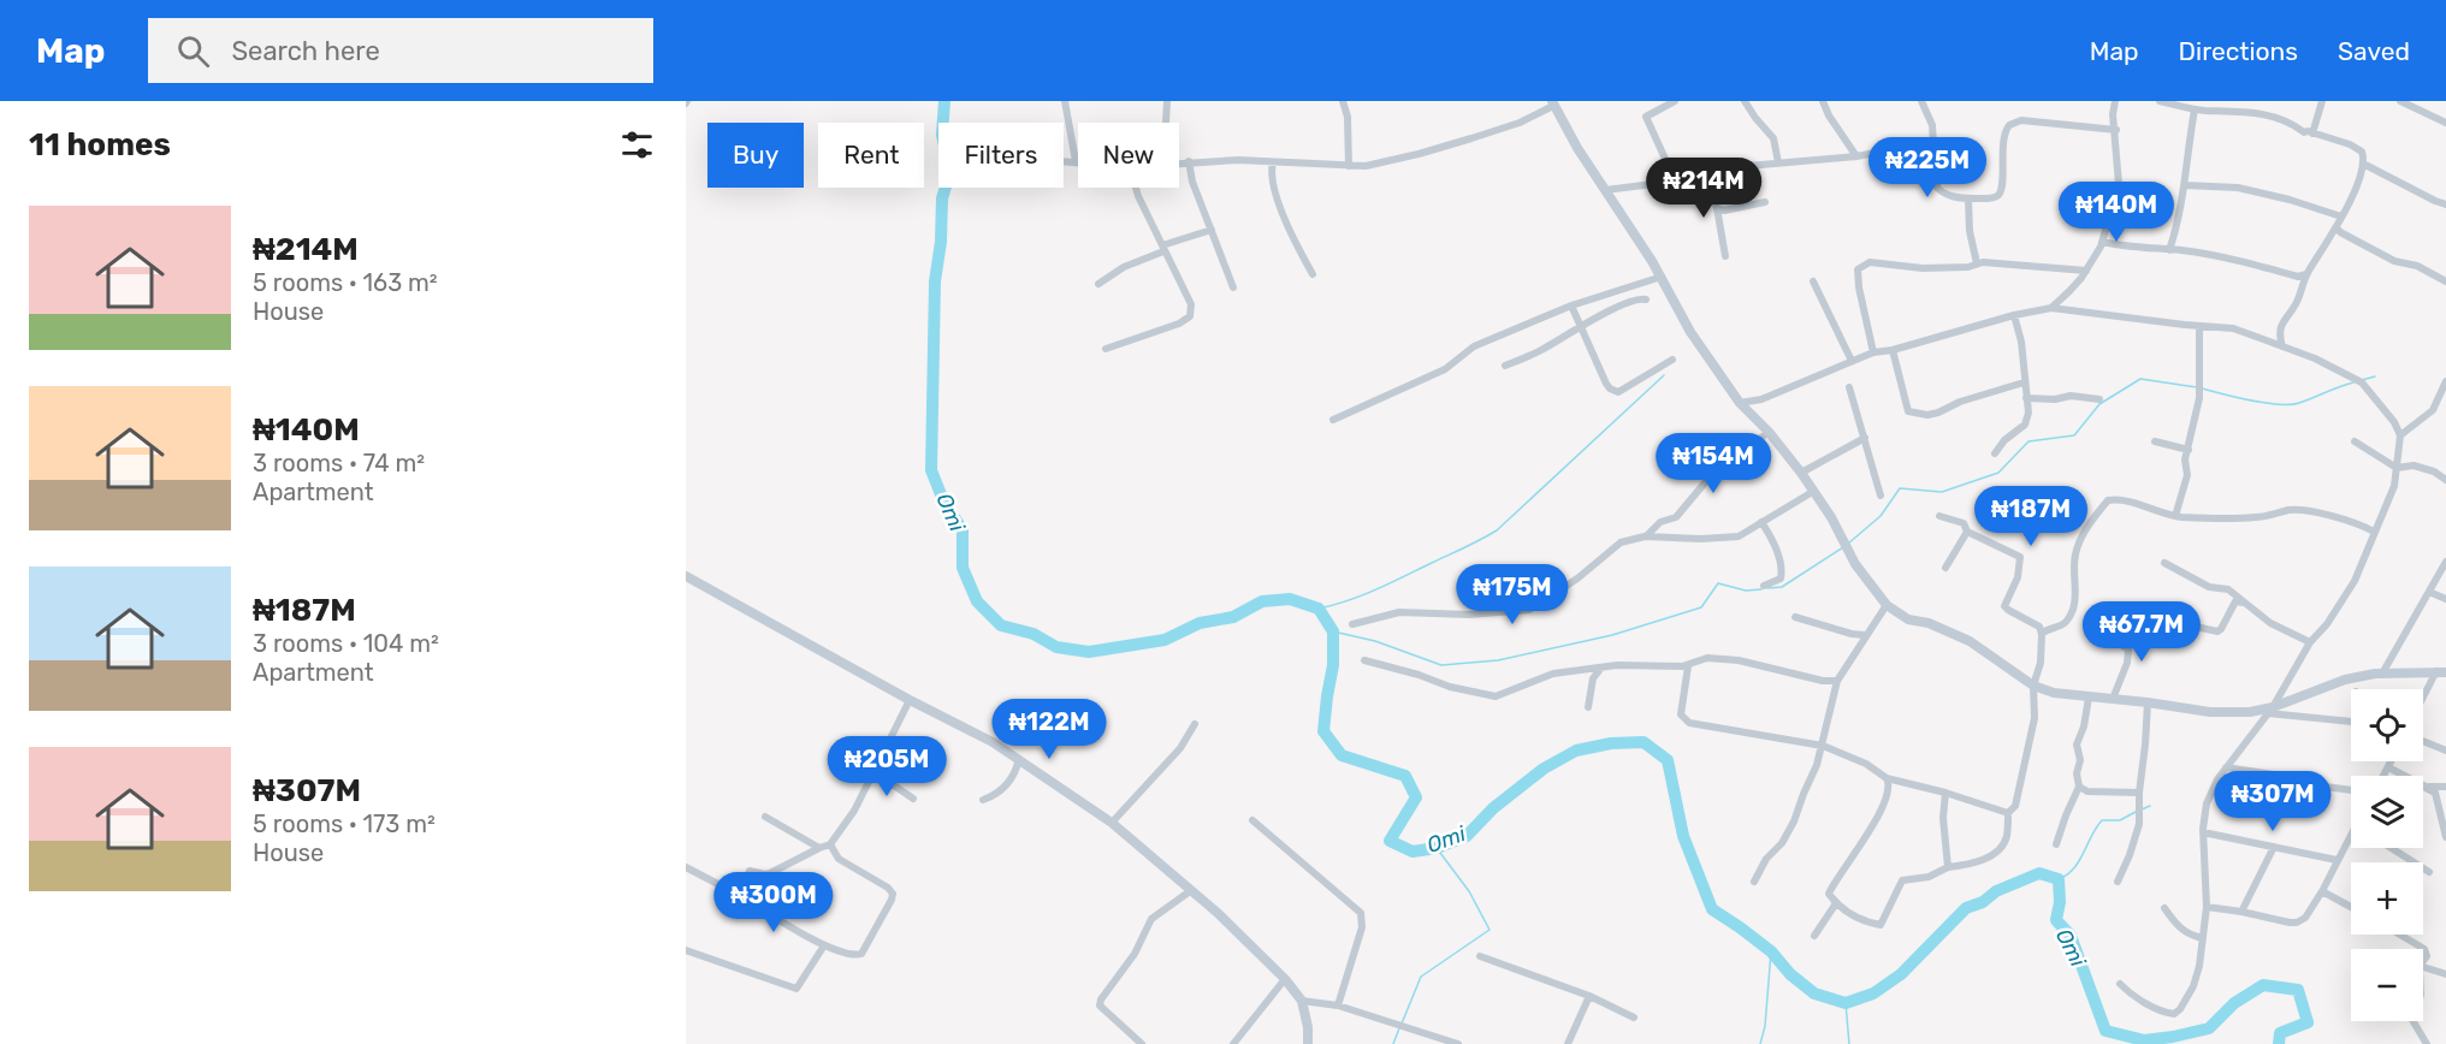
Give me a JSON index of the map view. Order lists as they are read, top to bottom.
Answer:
{
  "water": ["Omi"],
  "page": {
    "header": "Map",
    "search": "Search here",
    "nav": ["Map", "Directions", "Saved"],
    "heading": "11 homes",
    "chip": [
      "Buy",
      "Rent",
      "Filters",
      "New"
    ],
    "price": [
      "₦225M",
      "₦214M",
      "₦140M",
      "₦154M",
      "₦187M",
      "₦175M",
      "₦67.7M",
      "₦122M",
      "₦205M",
      "₦307M",
      "₦300M"
    ],
    "list": [
      {
        "name": "₦214M",
        "note": "5 rooms · 163 m² · House"
      },
      {
        "name": "₦140M",
        "note": "3 rooms · 74 m² · Apartment"
      },
      {
        "name": "₦187M",
        "note": "3 rooms · 104 m² · Apartment"
      },
      {
        "name": "₦307M",
        "note": "5 rooms · 173 m² · House"
      }
    ],
    "map_buttons": ["+", "−"]
  }
}
